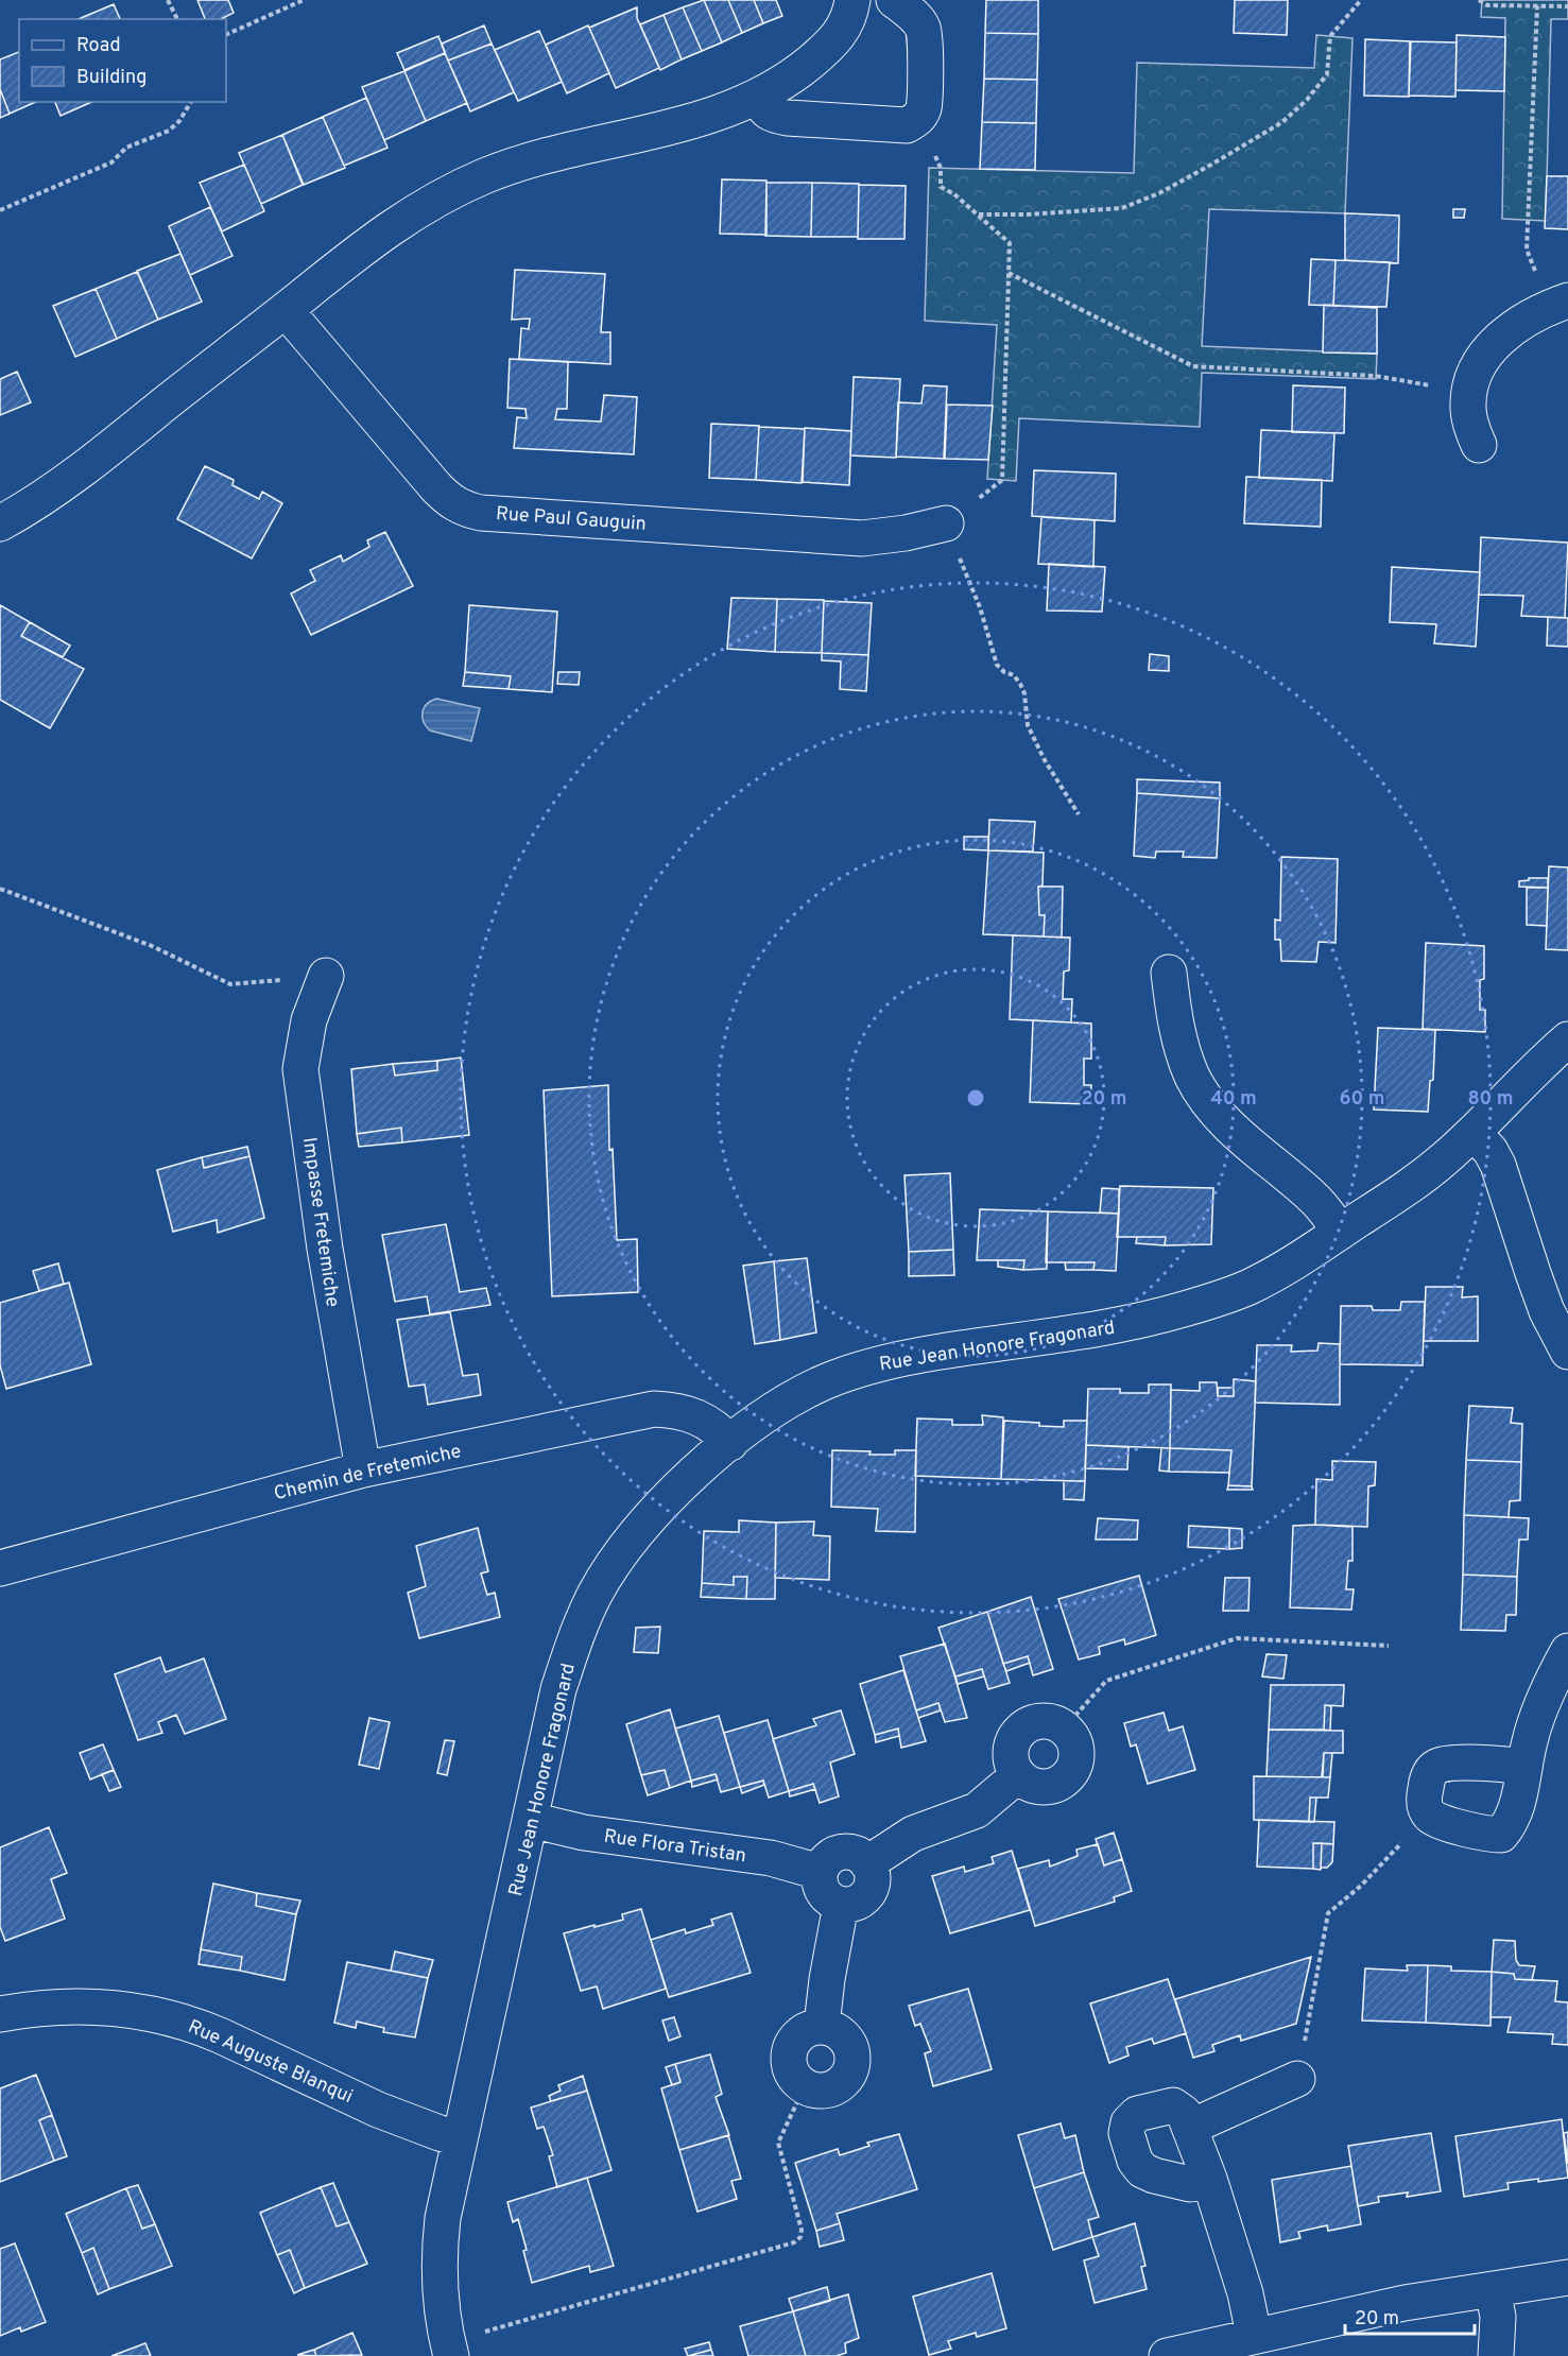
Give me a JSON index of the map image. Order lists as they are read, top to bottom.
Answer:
{
  "streets": {
    "street": [
      "Rue Paul Gauguin",
      "Impasse Fretemiche",
      "Rue Jean Honore Fragonard",
      "Chemin de Fretemiche",
      "Rue Flora Tristan",
      "Rue Auguste Blanqui"
    ]
  },
  "crossings": [
    ["Impasse Fretemiche", "Chemin de Fretemiche"],
    ["Rue Jean Honore Fragonard", "Chemin de Fretemiche"],
    ["Rue Jean Honore Fragonard", "Rue Flora Tristan"],
    ["Rue Jean Honore Fragonard", "Rue Auguste Blanqui"]
  ],
  "legend": ["Road", "Building"],
  "scale_bar": "20 m",
  "rings": [
    "20 m",
    "40 m",
    "60 m",
    "80 m"
  ]
}
